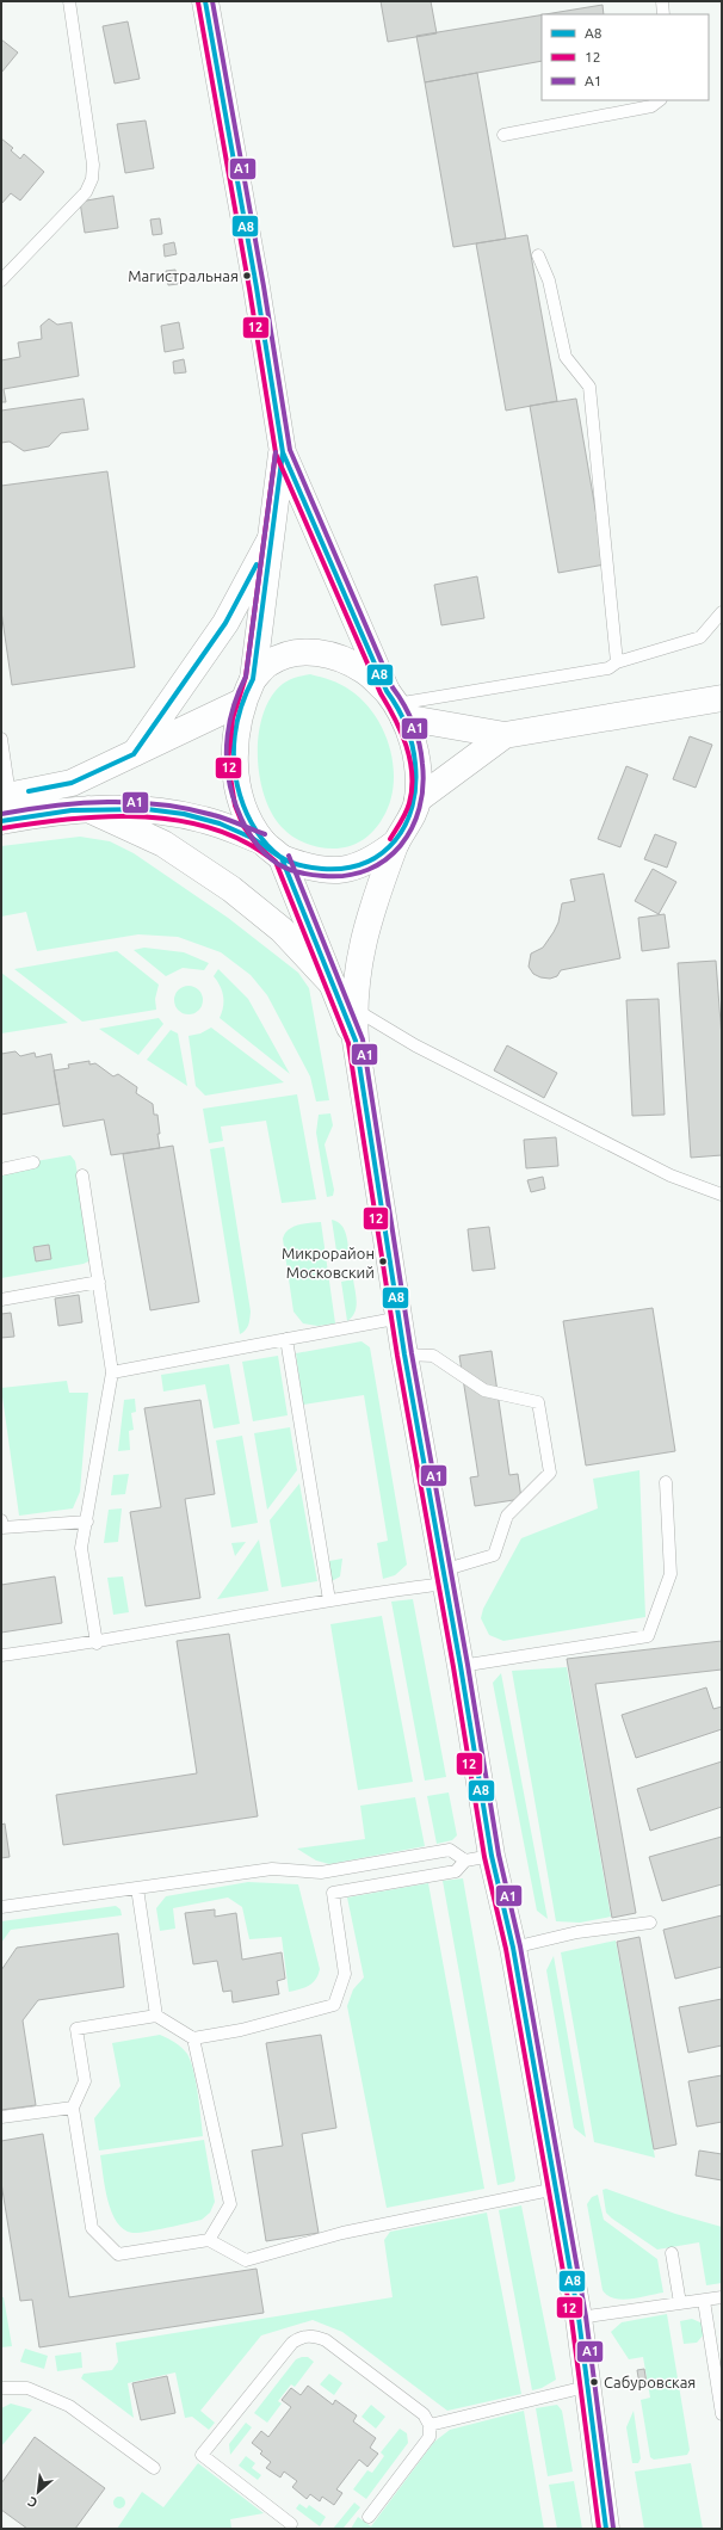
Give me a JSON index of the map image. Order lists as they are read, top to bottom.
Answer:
{
  "places": ["Магистральная", "Микрорайон Московский", "Сабуровская"],
  "lines": ["transit line А8", "transit line А1", "transit line 12"],
  "legend": ["А8", "12", "А1"],
  "north": "bottom left"
}
